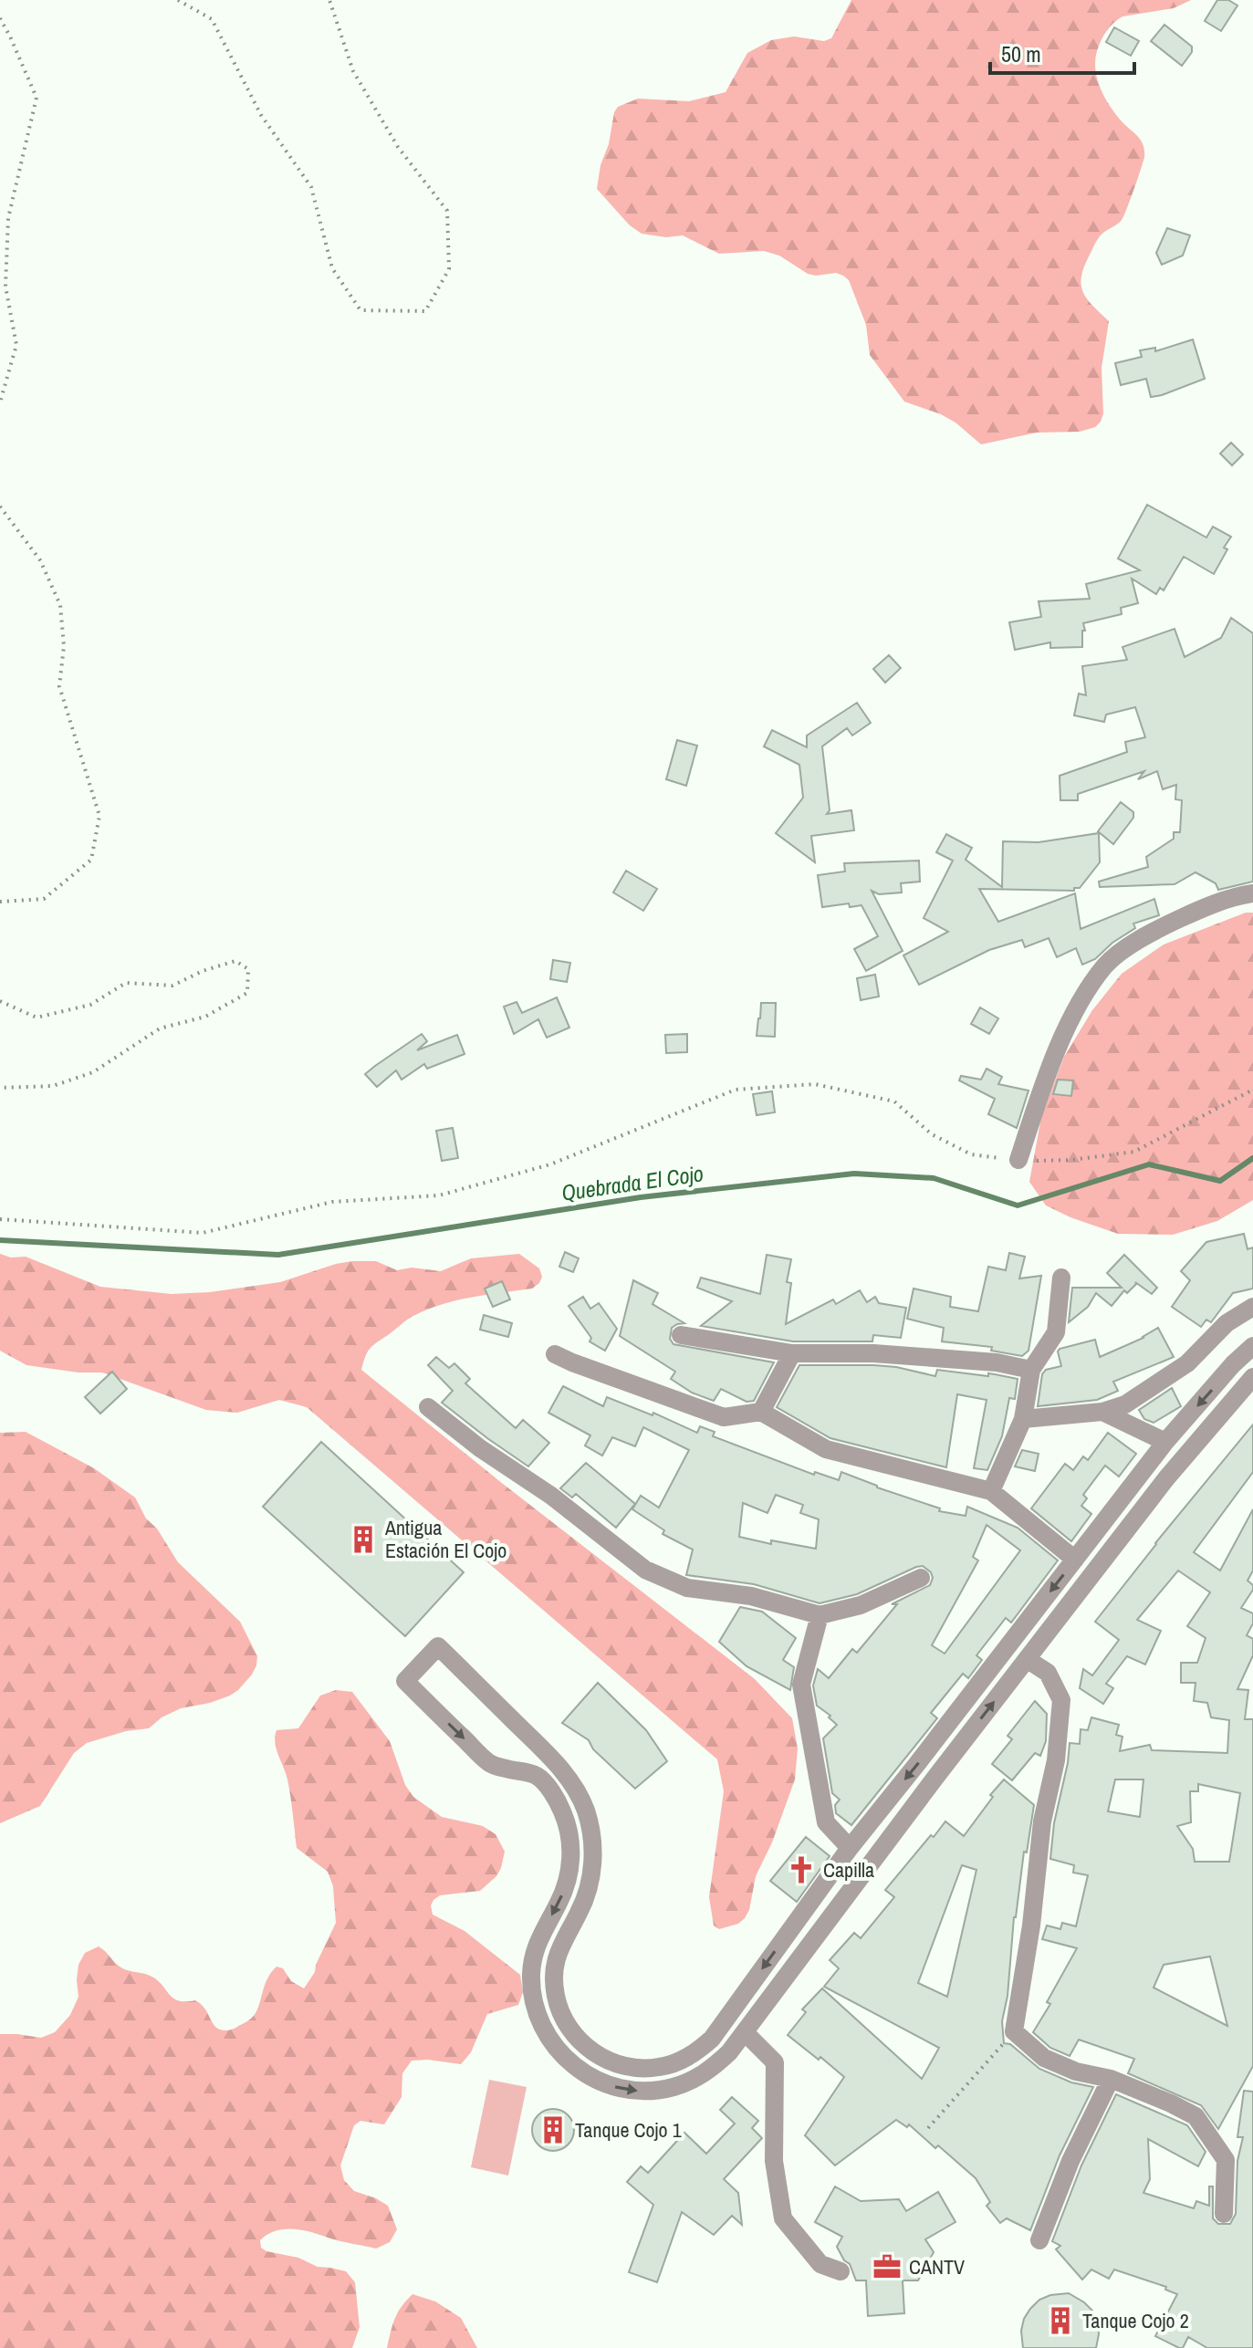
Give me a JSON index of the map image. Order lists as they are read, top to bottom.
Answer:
{
  "water": ["Quebrada El Cojo"],
  "places": {
    "building": ["Antigua Estación El Cojo", "Tanque Cojo 1", "Tanque Cojo 2"],
    "church": ["Capilla"],
    "office": ["CANTV"]
  },
  "scale_bar": "50 m"
}
